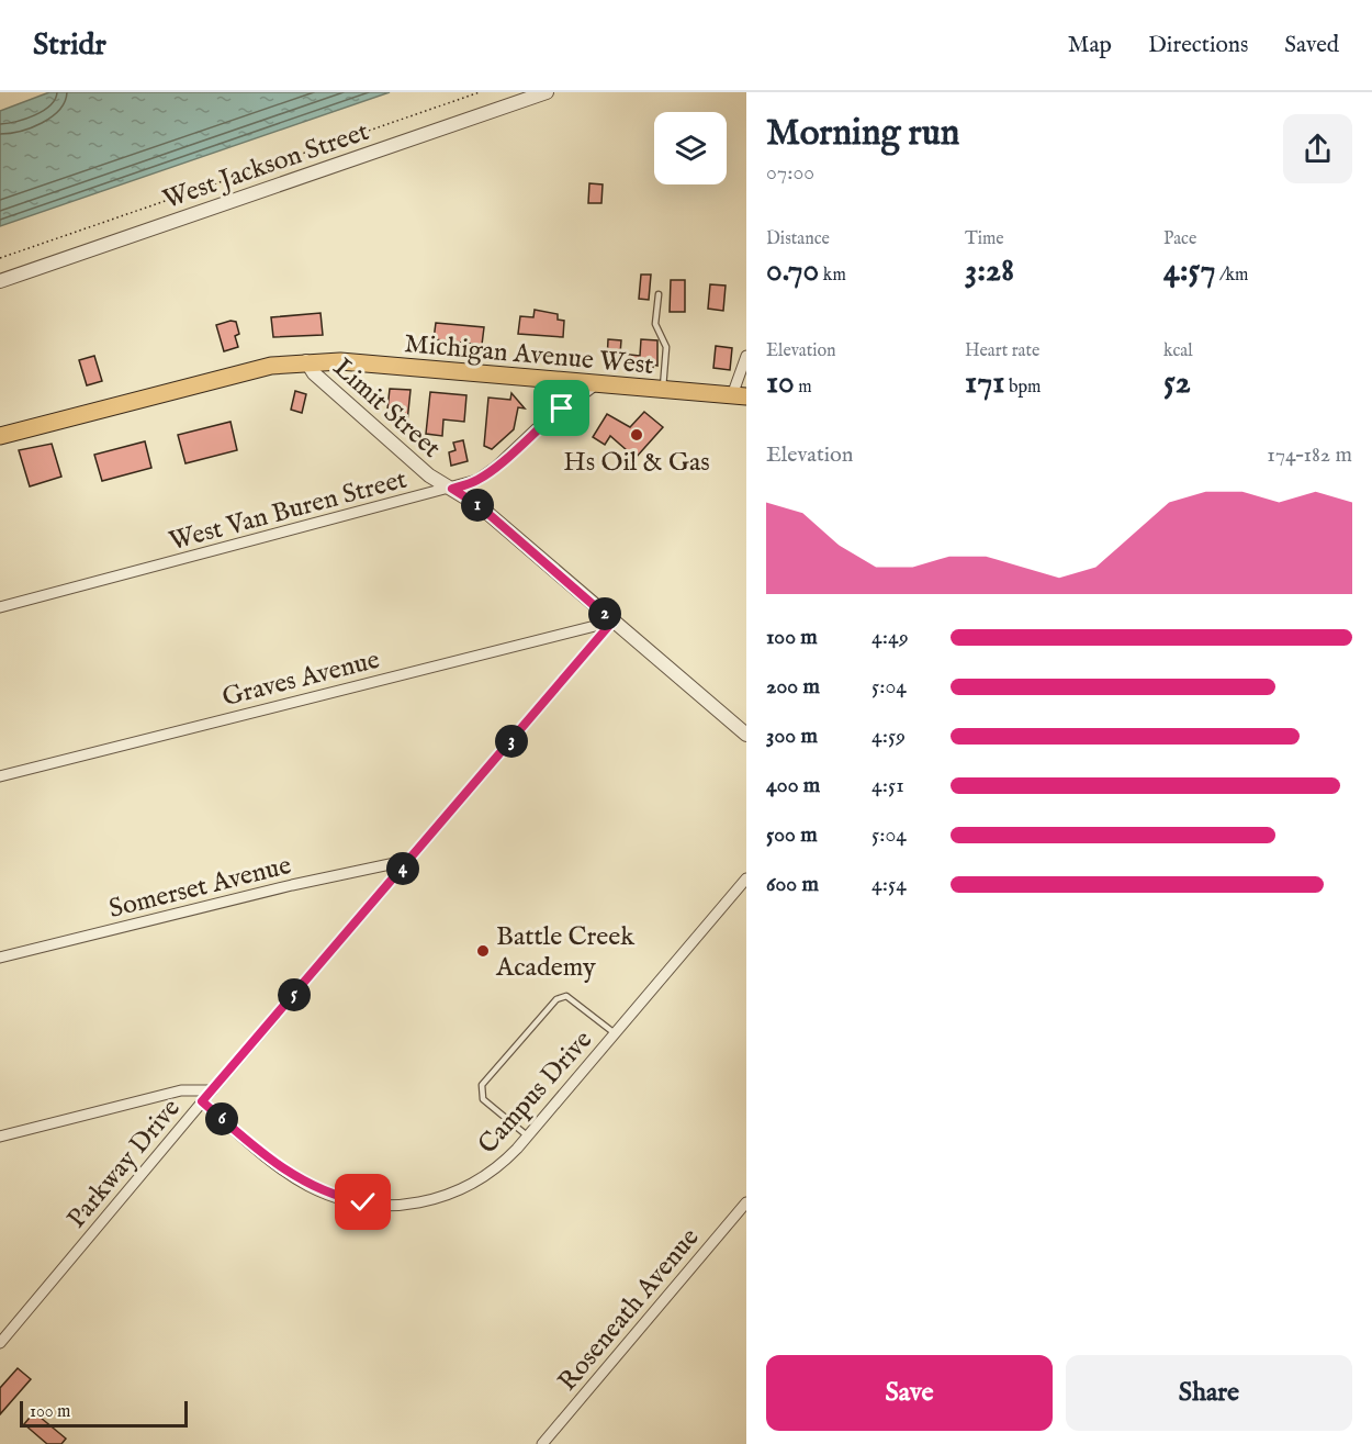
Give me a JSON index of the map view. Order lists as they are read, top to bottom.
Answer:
{
  "streets": {
    "highway": ["Michigan Avenue West"],
    "street": [
      "West Jackson Street",
      "Limit Street",
      "West Van Buren Street",
      "Graves Avenue",
      "Somerset Avenue",
      "Campus Drive",
      "Parkway Drive",
      "Roseneath Avenue"
    ]
  },
  "crossings": [
    ["Michigan Avenue West", "Limit Street"],
    ["Michigan Avenue West", "West Van Buren Street"],
    ["Limit Street", "West Van Buren Street"],
    ["Limit Street", "Graves Avenue"],
    ["Limit Street", "Parkway Drive"],
    ["Graves Avenue", "Parkway Drive"],
    ["Somerset Avenue", "Parkway Drive"],
    ["Campus Drive", "Parkway Drive"]
  ],
  "places": ["Hs Oil & Gas", "Battle Creek Academy"],
  "scale_bar": "100 m",
  "page": {
    "header": "Stridr",
    "nav": ["Map", "Directions", "Saved"],
    "heading": ["Morning run", "07:00"],
    "stats": [
      ["Distance", "0.70 km"],
      ["Time", "3:28"],
      ["Pace", "4:57 /km"],
      ["Elevation", "10 m"],
      ["Heart rate", "171 bpm"],
      ["kcal", "52"]
    ],
    "chart": ["Elevation", "174–182 m"],
    "pins": [
      "1",
      "2",
      "3",
      "4",
      "5",
      "6"
    ],
    "list": [
      {
        "name": "100 m",
        "note": "4:49"
      },
      {
        "name": "200 m",
        "note": "5:04"
      },
      {
        "name": "300 m",
        "note": "4:59"
      },
      {
        "name": "400 m",
        "note": "4:51"
      },
      {
        "name": "500 m",
        "note": "5:04"
      },
      {
        "name": "600 m",
        "note": "4:54"
      }
    ],
    "buttons": ["Save", "Share"],
    "scale": "100 m"
  }
}
